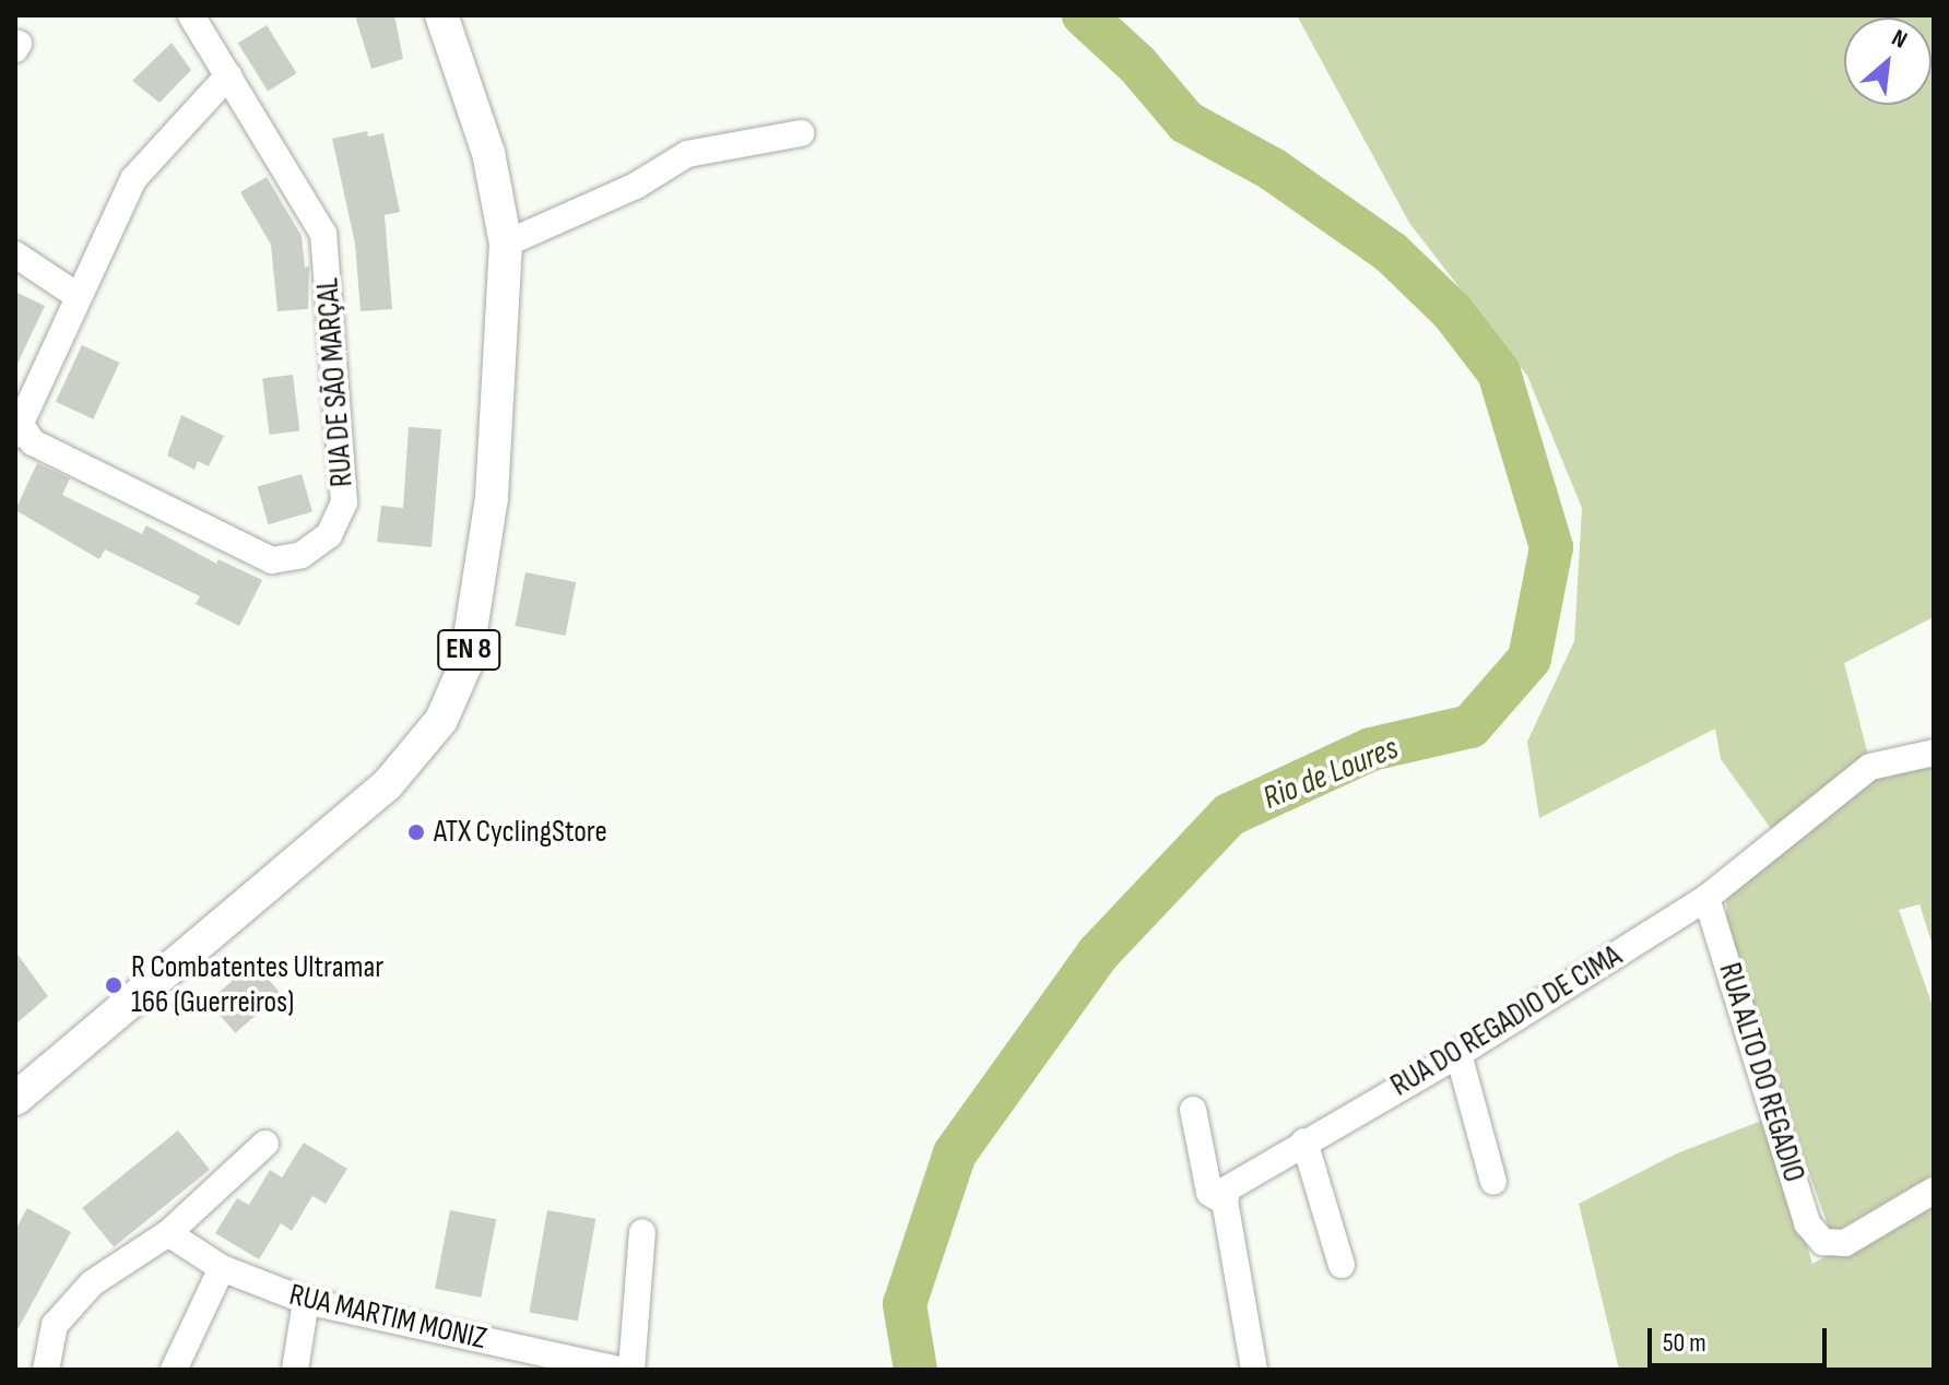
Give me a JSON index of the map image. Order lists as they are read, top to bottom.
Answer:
{
  "streets": {
    "main road": ["EN 8"],
    "street": [
      "RUA DE SÃO MARÇAL",
      "RUA DO REGADIO DE CIMA",
      "RUA ALTO DO REGADIO",
      "RUA MARTIM MONIZ"
    ]
  },
  "crossings": [
    ["RUA DO REGADIO DE CIMA", "RUA ALTO DO REGADIO"]
  ],
  "water": ["Rio de Loures"],
  "places": ["ATX CyclingStore", "R Combatentes Ultramar 166 (Guerreiros)"],
  "scale_bar": "50 m",
  "north": "top right"
}
